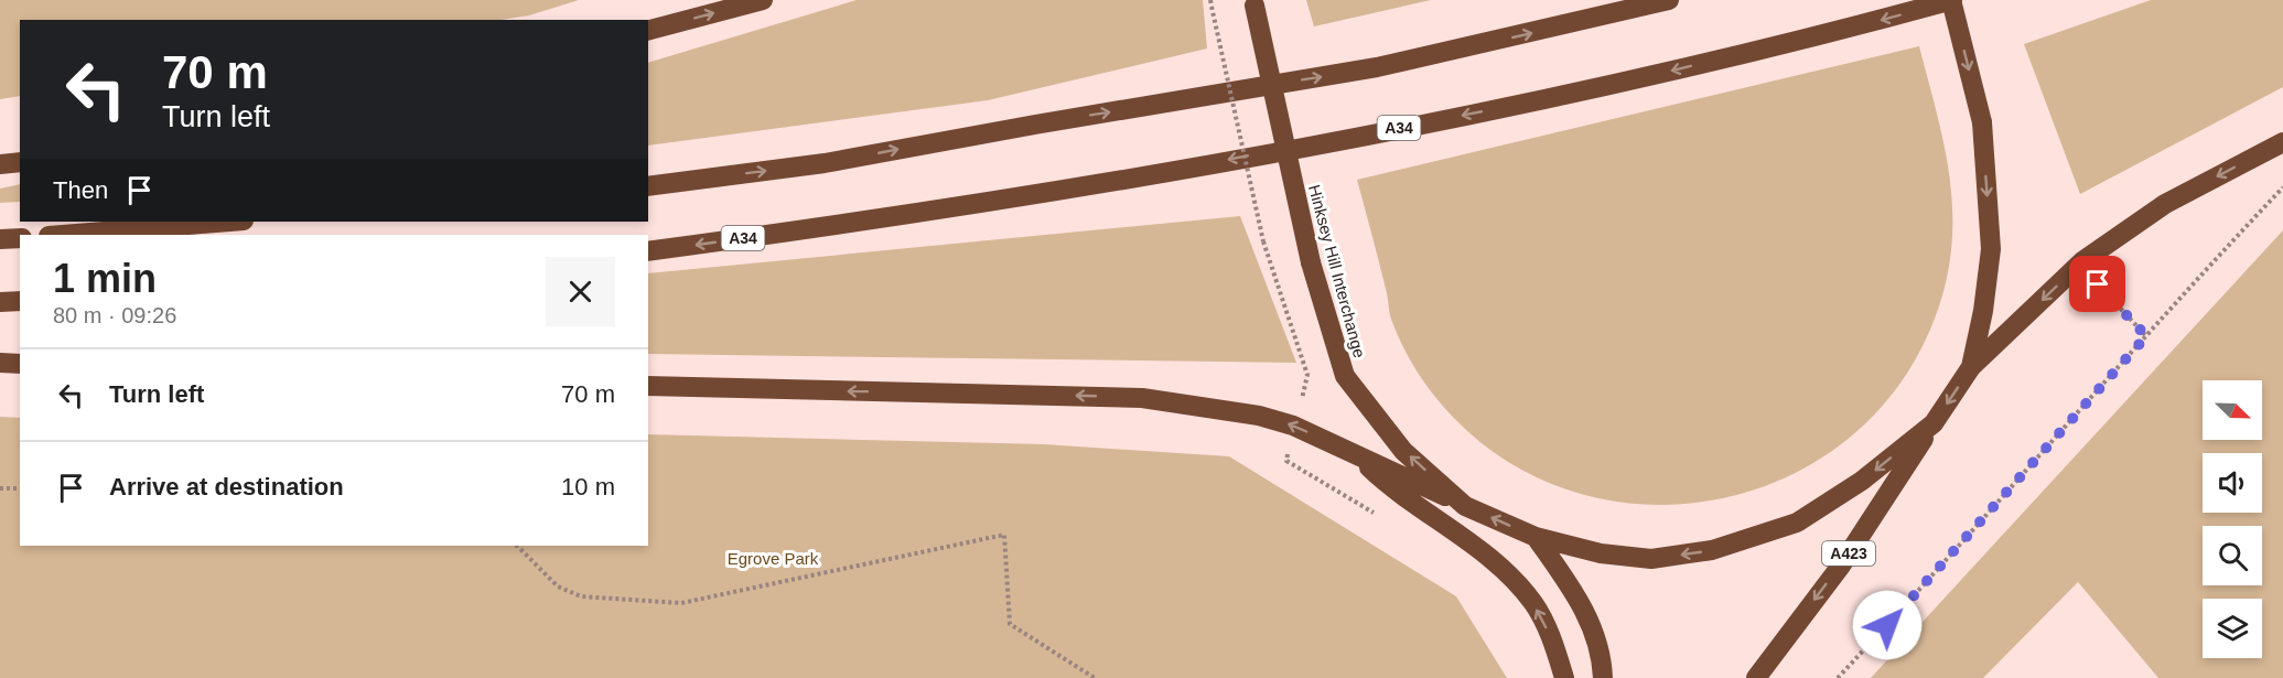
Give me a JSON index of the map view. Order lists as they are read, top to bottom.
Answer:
{
  "streets": {
    "highway": ["A34", "Hinksey Hill Interchange", "A423"]
  },
  "crossings": [
    ["A34", "Hinksey Hill Interchange"],
    ["Hinksey Hill Interchange", "A423"]
  ],
  "parks": ["Egrove Park"],
  "north": "bottom right",
  "page": {
    "turn": ["70 m", "Turn left"],
    "then": "Then",
    "heading": ["1 min", "80 m · 09:26"],
    "list": [
      {
        "name": "Turn left",
        "value": "70 m"
      },
      {
        "name": "Arrive at destination",
        "value": "10 m"
      }
    ]
  }
}
